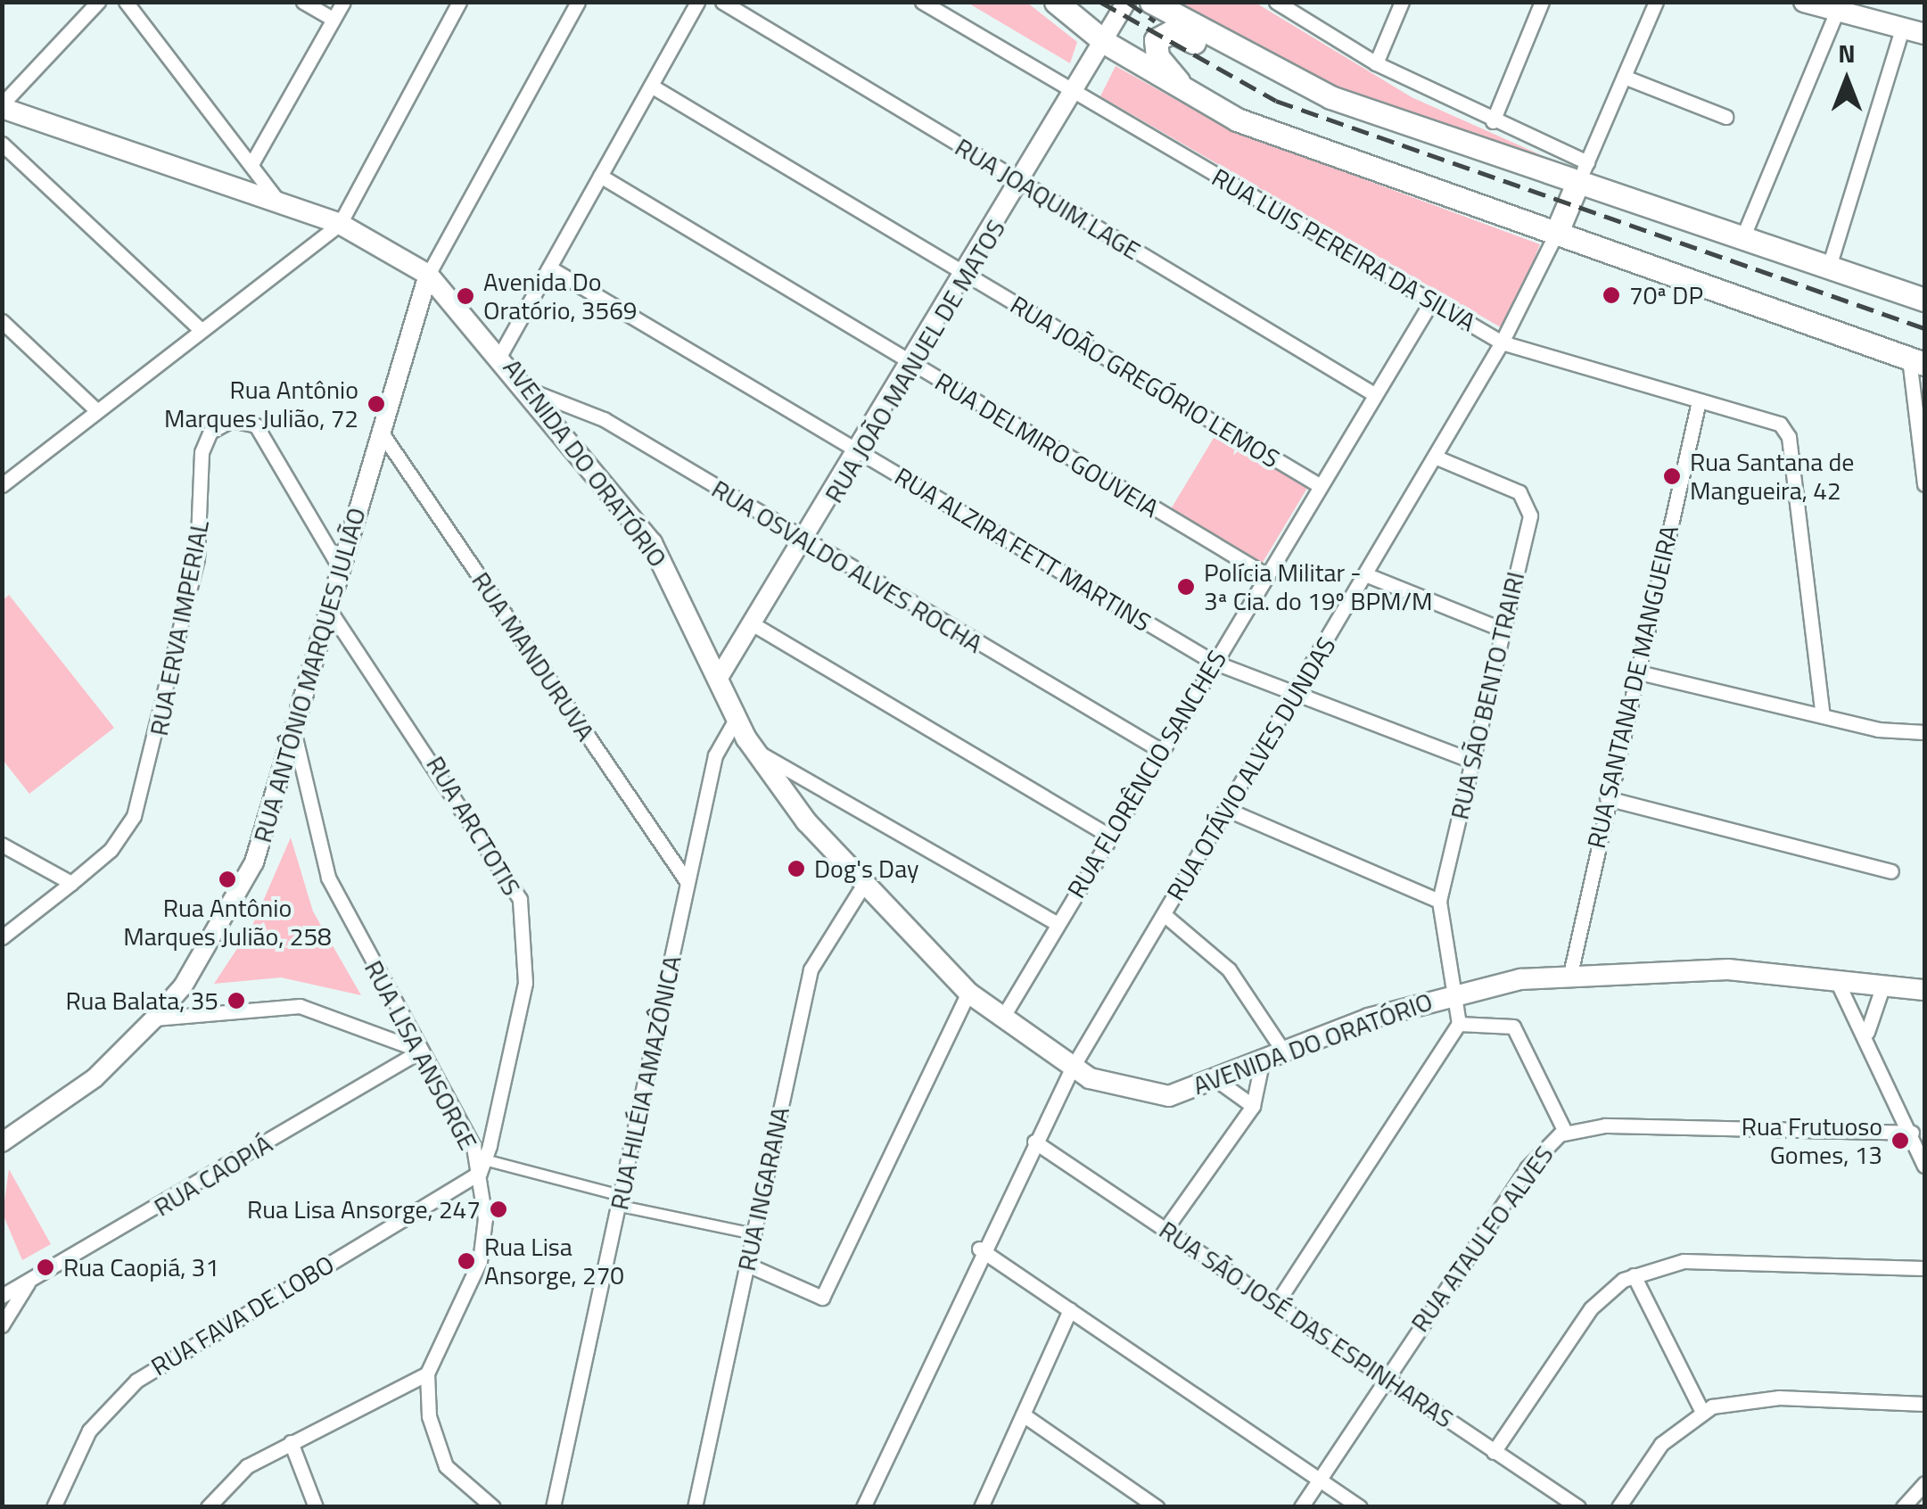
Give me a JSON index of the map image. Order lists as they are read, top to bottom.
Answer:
{
  "streets": {
    "main road": ["AVENIDA DO ORATÓRIO"],
    "street": [
      "RUA JOAQUIM LAGE",
      "RUA LUIS PEREIRA DA SILVA",
      "RUA JOÃO MANUEL DE MATOS",
      "RUA JOÃO GREGÓRIO LEMOS",
      "RUA DELMIRO GOUVEIA",
      "RUA ALZIRA FETT MARTINS",
      "RUA OSVALDO ALVES ROCHA",
      "RUA ERVA IMPERIAL",
      "RUA MANDURUVA",
      "RUA ANTÔNIO MARQUES JULIÃO",
      "RUA SANTANA DE MANGUEIRA",
      "RUA SÃO BENTO TRAIRI",
      "RUA OTÁVIO ALVES DUNDAS",
      "RUA FLORÊNCIO SANCHES",
      "RUA ARCTOTIS",
      "RUA LISA ANSORGE",
      "RUA HILÉIA AMAZÔNICA",
      "RUA CAOPIÁ",
      "RUA INGARANA",
      "RUA ATAULFO ALVES",
      "RUA FAVA DE LOBO",
      "RUA SÃO JOSÉ DAS ESPINHARAS"
    ]
  },
  "crossings": [
    ["RUA JOAQUIM LAGE", "RUA JOÃO MANUEL DE MATOS"],
    ["RUA JOAQUIM LAGE", "RUA FLORÊNCIO SANCHES"],
    ["RUA LUIS PEREIRA DA SILVA", "RUA JOÃO MANUEL DE MATOS"],
    ["RUA LUIS PEREIRA DA SILVA", "RUA SANTANA DE MANGUEIRA"],
    ["RUA LUIS PEREIRA DA SILVA", "RUA OTÁVIO ALVES DUNDAS"],
    ["RUA LUIS PEREIRA DA SILVA", "RUA FLORÊNCIO SANCHES"],
    ["RUA JOÃO MANUEL DE MATOS", "RUA JOÃO GREGÓRIO LEMOS"],
    ["RUA JOÃO MANUEL DE MATOS", "RUA DELMIRO GOUVEIA"],
    ["RUA JOÃO MANUEL DE MATOS", "AVENIDA DO ORATÓRIO"],
    ["RUA JOÃO MANUEL DE MATOS", "RUA ALZIRA FETT MARTINS"],
    ["RUA JOÃO MANUEL DE MATOS", "RUA OSVALDO ALVES ROCHA"],
    ["RUA JOÃO GREGÓRIO LEMOS", "RUA FLORÊNCIO SANCHES"],
    ["RUA DELMIRO GOUVEIA", "RUA FLORÊNCIO SANCHES"],
    ["AVENIDA DO ORATÓRIO", "RUA OSVALDO ALVES ROCHA"],
    ["AVENIDA DO ORATÓRIO", "RUA ANTÔNIO MARQUES JULIÃO"],
    ["AVENIDA DO ORATÓRIO", "RUA SANTANA DE MANGUEIRA"],
    ["AVENIDA DO ORATÓRIO", "RUA SÃO BENTO TRAIRI"],
    ["AVENIDA DO ORATÓRIO", "RUA OTÁVIO ALVES DUNDAS"],
    ["AVENIDA DO ORATÓRIO", "RUA FLORÊNCIO SANCHES"],
    ["AVENIDA DO ORATÓRIO", "RUA HILÉIA AMAZÔNICA"],
    ["AVENIDA DO ORATÓRIO", "RUA INGARANA"],
    ["RUA ALZIRA FETT MARTINS", "RUA SÃO BENTO TRAIRI"],
    ["RUA ALZIRA FETT MARTINS", "RUA OTÁVIO ALVES DUNDAS"],
    ["RUA ALZIRA FETT MARTINS", "RUA FLORÊNCIO SANCHES"],
    ["RUA OSVALDO ALVES ROCHA", "RUA FLORÊNCIO SANCHES"],
    ["RUA ERVA IMPERIAL", "RUA ANTÔNIO MARQUES JULIÃO"],
    ["RUA MANDURUVA", "RUA ANTÔNIO MARQUES JULIÃO"],
    ["RUA MANDURUVA", "RUA HILÉIA AMAZÔNICA"],
    ["RUA ANTÔNIO MARQUES JULIÃO", "RUA ARCTOTIS"],
    ["RUA ANTÔNIO MARQUES JULIÃO", "RUA LISA ANSORGE"],
    ["RUA SÃO BENTO TRAIRI", "RUA OTÁVIO ALVES DUNDAS"],
    ["RUA OTÁVIO ALVES DUNDAS", "RUA SÃO JOSÉ DAS ESPINHARAS"],
    ["RUA ARCTOTIS", "RUA LISA ANSORGE"],
    ["RUA ARCTOTIS", "RUA FAVA DE LOBO"],
    ["RUA LISA ANSORGE", "RUA CAOPIÁ"],
    ["RUA LISA ANSORGE", "RUA FAVA DE LOBO"],
    ["RUA ATAULFO ALVES", "RUA SÃO JOSÉ DAS ESPINHARAS"]
  ],
  "places": [
    "70ª DP",
    "Avenida Do Oratório, 3569",
    "Rua Antônio Marques Julião, 72",
    "Rua Santana de Mangueira, 42",
    "Polícia Militar - 3ª Cia. do 19º BPM/M",
    "Dog's Day",
    "Rua Antônio Marques Julião, 258",
    "Rua Balata, 35",
    "Rua Frutuoso Gomes, 13",
    "Rua Lisa Ansorge, 247",
    "Rua Lisa Ansorge, 270",
    "Rua Caopiá, 31"
  ],
  "north": "top"
}
